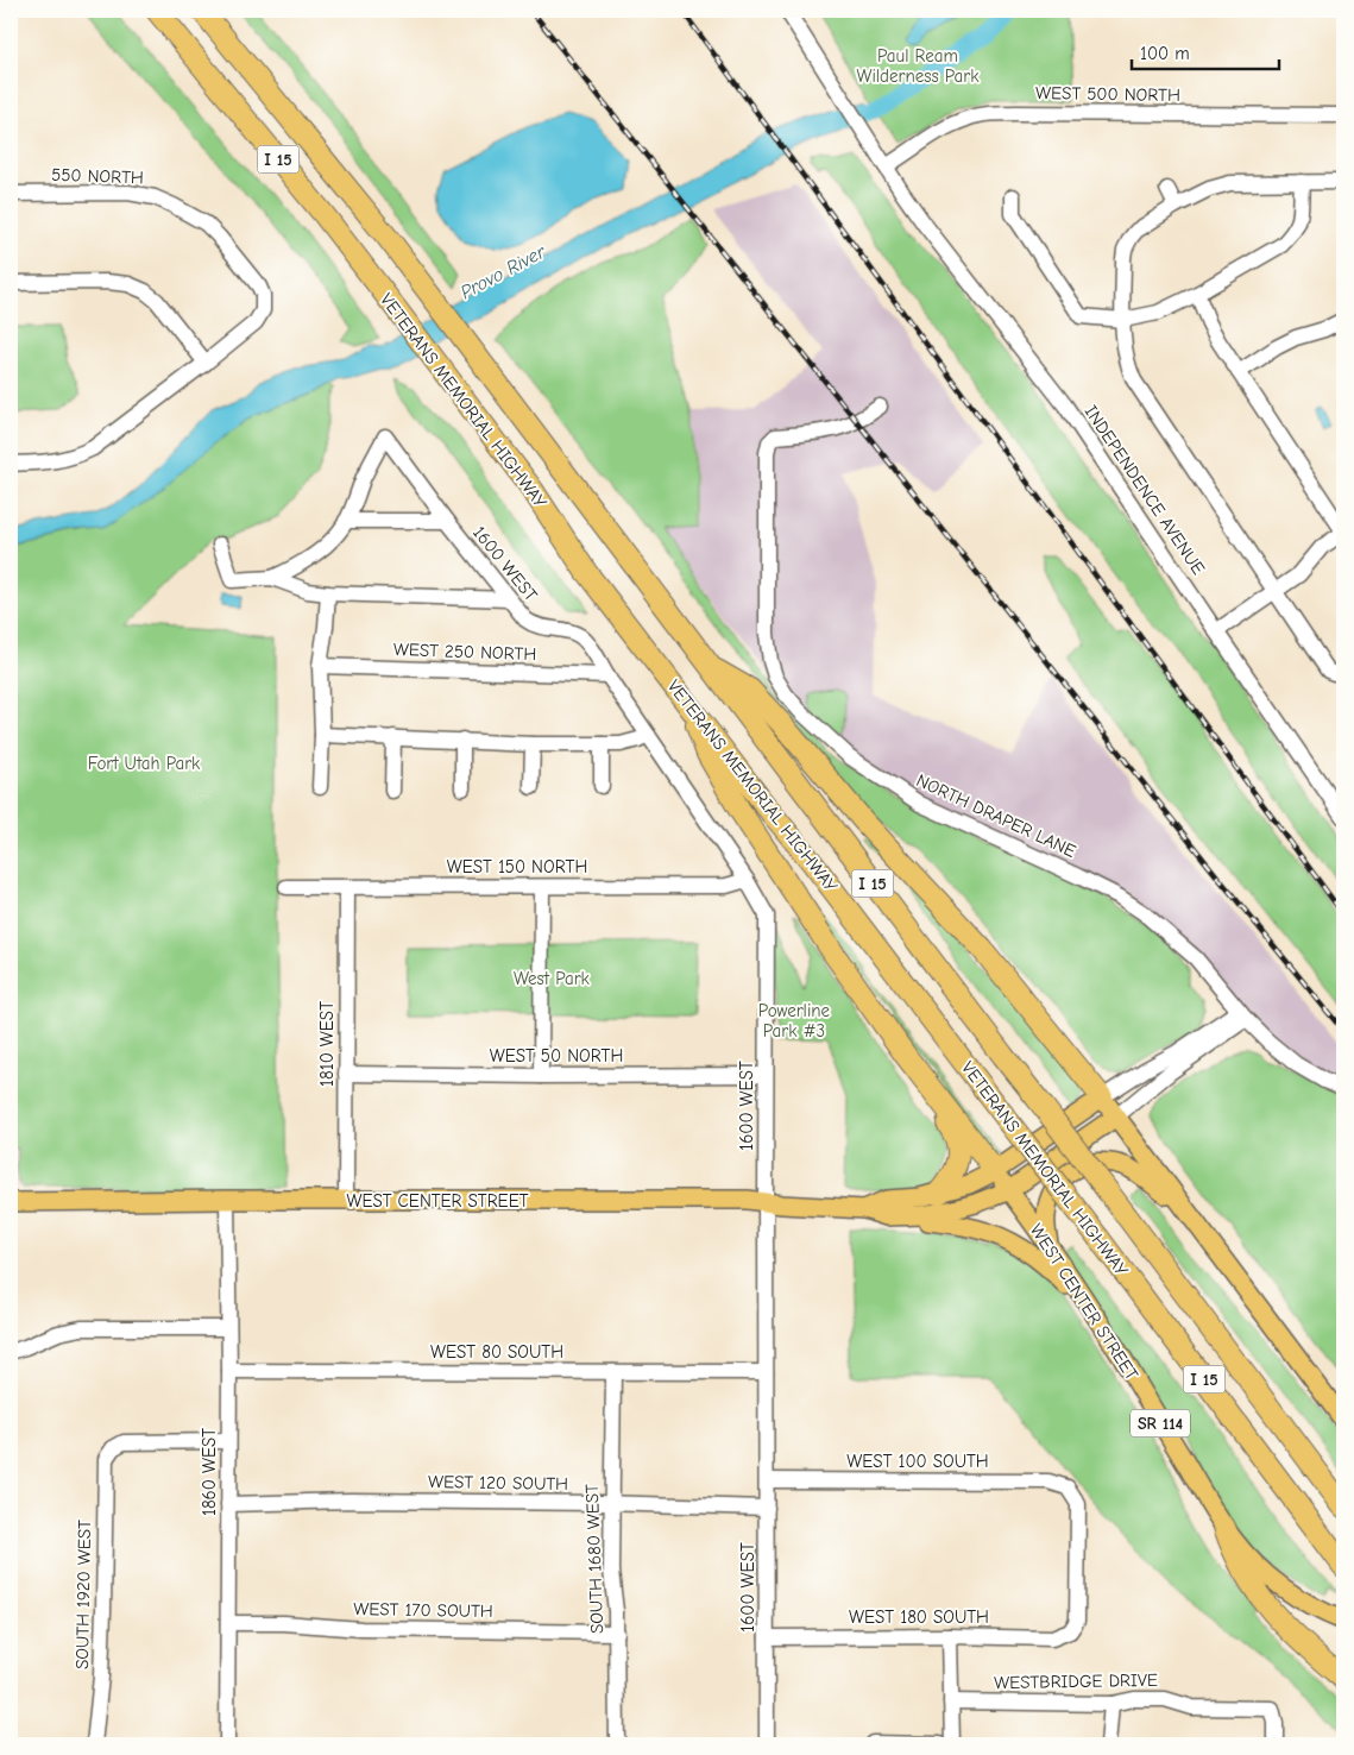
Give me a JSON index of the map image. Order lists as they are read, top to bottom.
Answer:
{
  "streets": {
    "highway": ["I 15", "VETERANS MEMORIAL HIGHWAY"],
    "main road": ["WEST CENTER STREET", "SR 114"],
    "street": [
      "WEST 500 NORTH",
      "550 NORTH",
      "INDEPENDENCE AVENUE",
      "1600 WEST",
      "WEST 250 NORTH",
      "NORTH DRAPER LANE",
      "WEST 150 NORTH",
      "1810 WEST",
      "WEST 50 NORTH",
      "WEST 80 SOUTH",
      "WEST 100 SOUTH",
      "1860 WEST",
      "WEST 120 SOUTH",
      "SOUTH 1680 WEST",
      "SOUTH 1920 WEST",
      "WEST 170 SOUTH",
      "WEST 180 SOUTH",
      "WESTBRIDGE DRIVE"
    ]
  },
  "crossings": [
    ["WEST 500 NORTH", "INDEPENDENCE AVENUE"],
    ["1600 WEST", "WEST 250 NORTH"],
    ["1600 WEST", "WEST 150 NORTH"],
    ["1600 WEST", "WEST 50 NORTH"],
    ["1600 WEST", "WEST CENTER STREET"],
    ["1600 WEST", "WEST 80 SOUTH"],
    ["1600 WEST", "WEST 100 SOUTH"],
    ["1600 WEST", "WEST 120 SOUTH"],
    ["1600 WEST", "WEST 180 SOUTH"],
    ["NORTH DRAPER LANE", "WEST CENTER STREET"],
    ["WEST 150 NORTH", "1810 WEST"],
    ["1810 WEST", "WEST 50 NORTH"],
    ["1810 WEST", "WEST CENTER STREET"],
    ["WEST CENTER STREET", "SR 114"],
    ["WEST CENTER STREET", "1860 WEST"],
    ["WEST 80 SOUTH", "1860 WEST"],
    ["WEST 80 SOUTH", "SOUTH 1680 WEST"],
    ["WEST 100 SOUTH", "WEST 180 SOUTH"],
    ["1860 WEST", "WEST 120 SOUTH"],
    ["1860 WEST", "SOUTH 1920 WEST"],
    ["1860 WEST", "WEST 170 SOUTH"],
    ["WEST 120 SOUTH", "SOUTH 1680 WEST"],
    ["SOUTH 1680 WEST", "WEST 170 SOUTH"]
  ],
  "water": ["Provo River"],
  "parks": [
    "Paul Ream Wilderness Park",
    "Fort Utah Park",
    "West Park",
    "Powerline Park #3"
  ],
  "scale_bar": "100 m"
}
